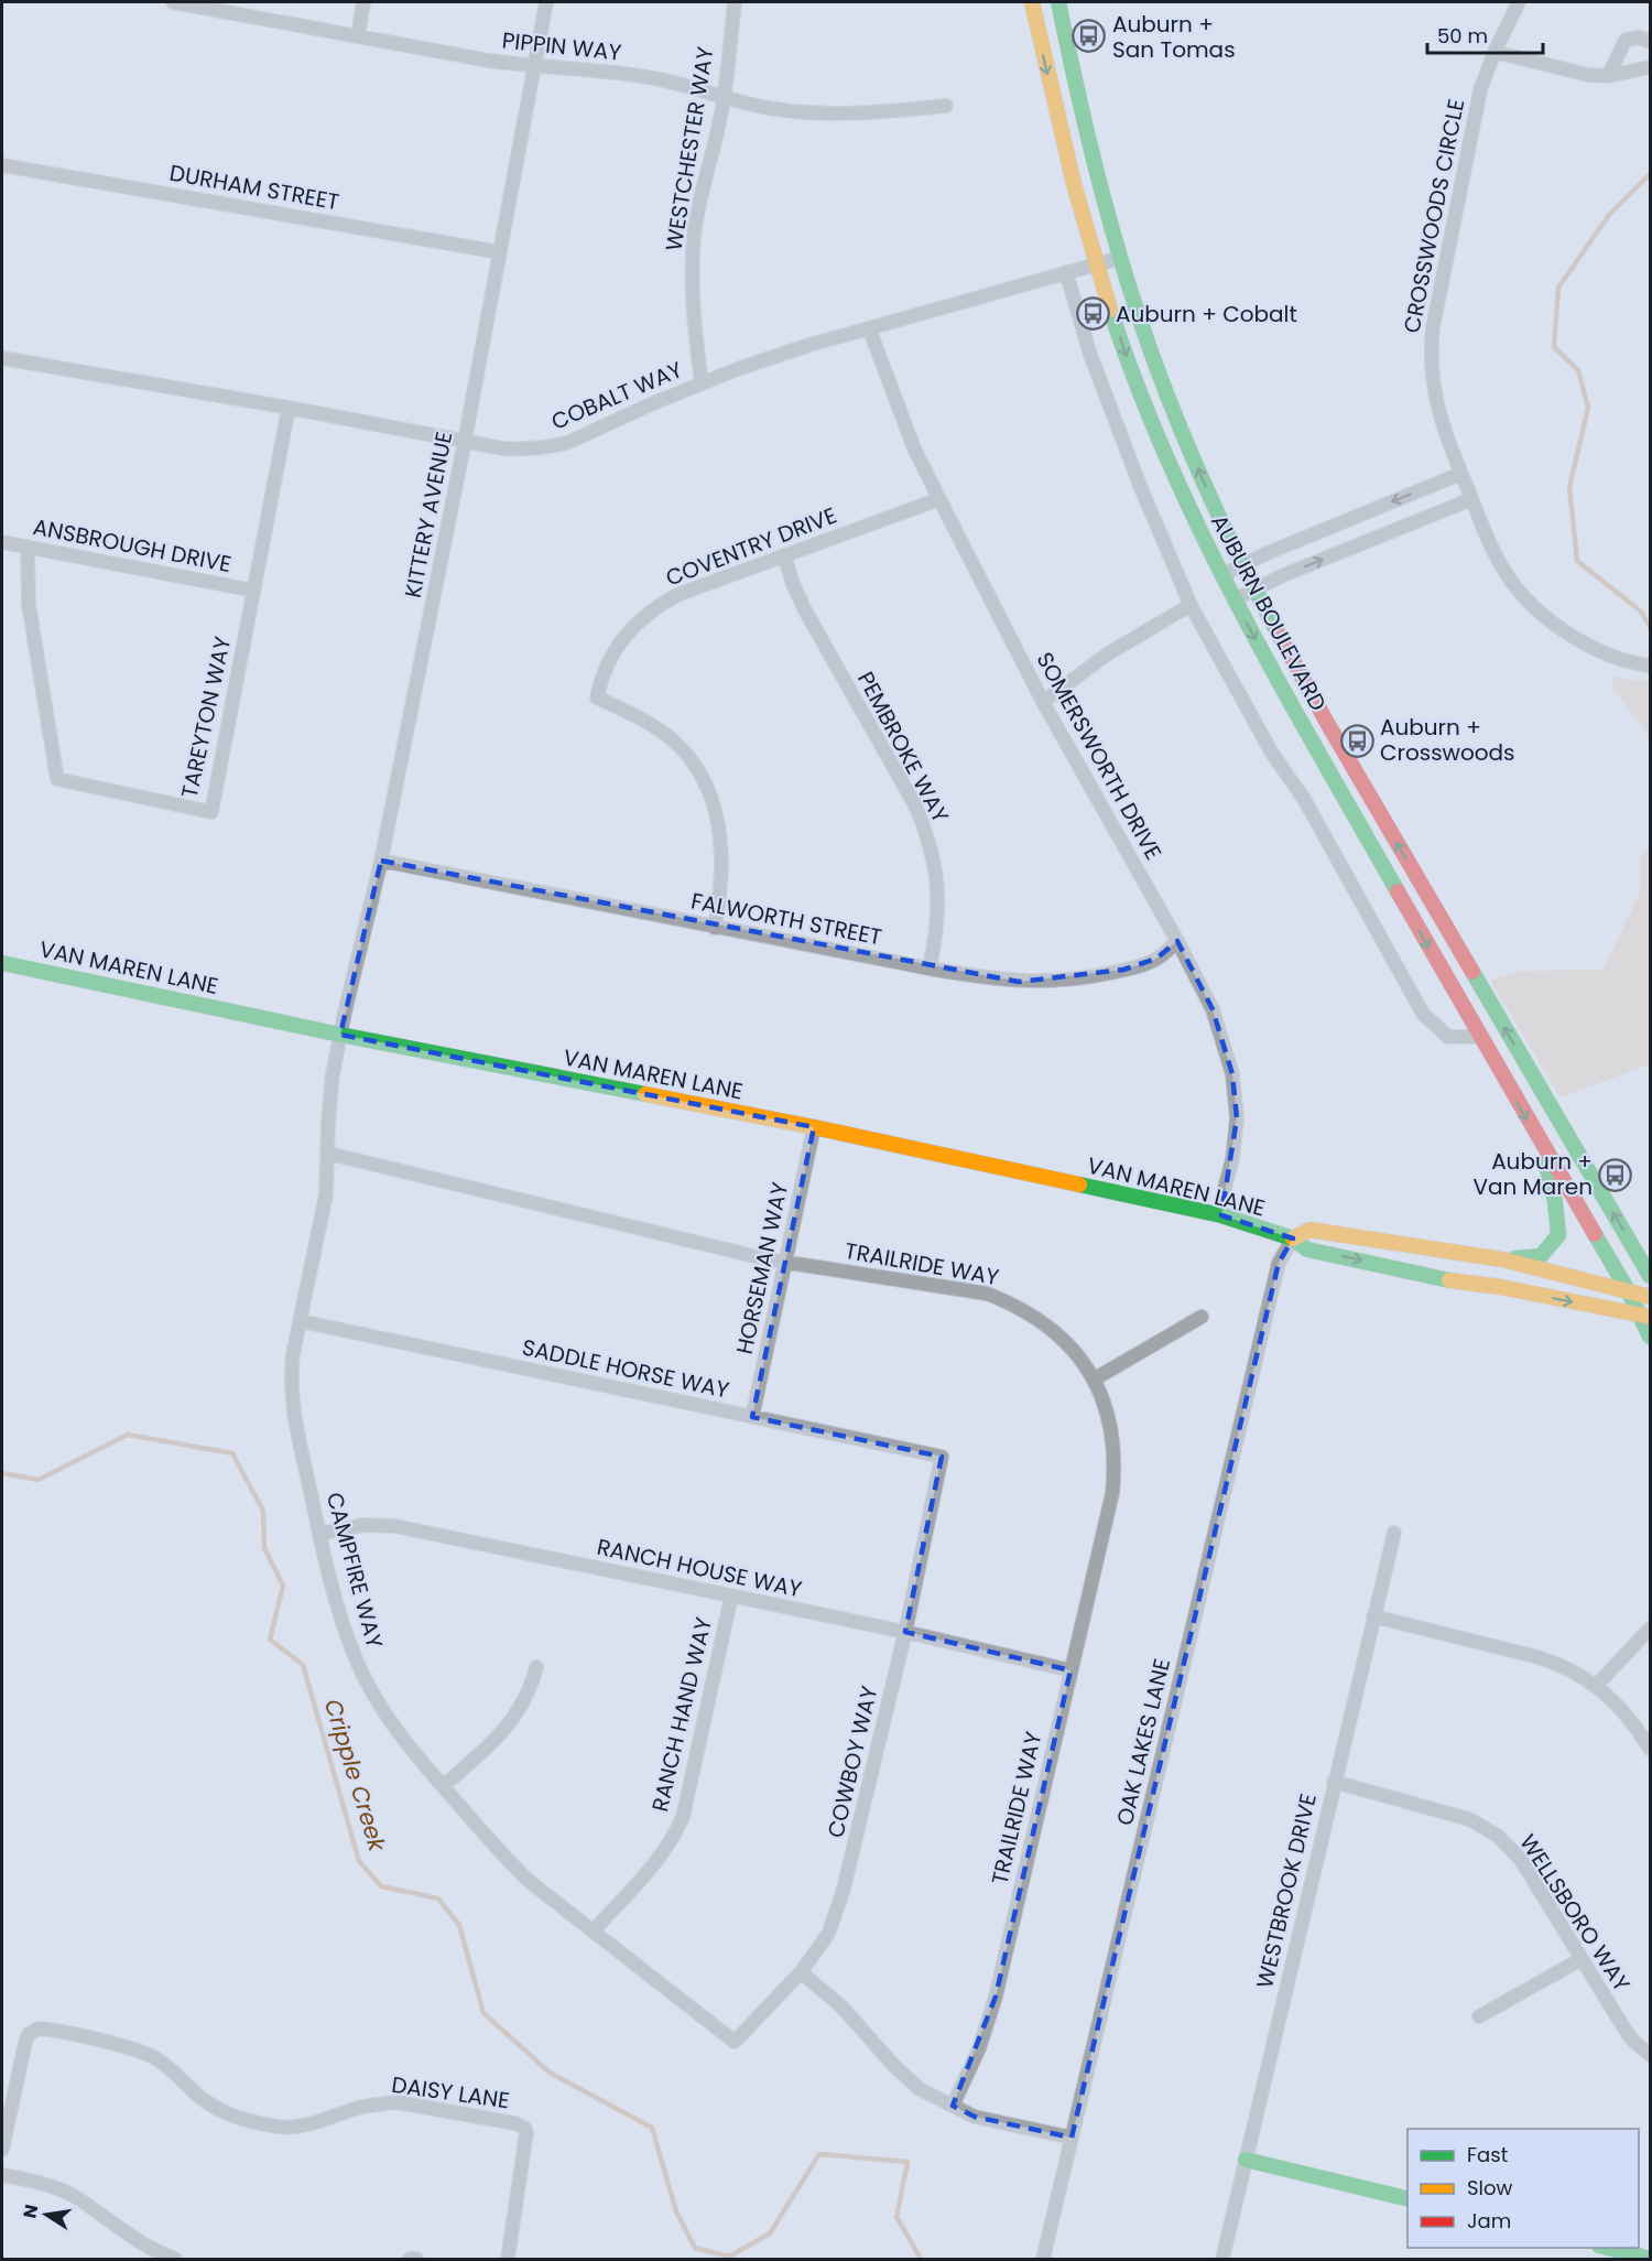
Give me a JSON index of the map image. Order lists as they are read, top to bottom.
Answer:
{
  "streets": {
    "main road": ["AUBURN BOULEVARD", "VAN MAREN LANE"],
    "street": [
      "PIPPIN WAY",
      "WESTCHESTER WAY",
      "DURHAM STREET",
      "CROSSWOODS CIRCLE",
      "COBALT WAY",
      "KITTERY AVENUE",
      "ANSBROUGH DRIVE",
      "COVENTRY DRIVE",
      "TAREYTON WAY",
      "PEMBROKE WAY",
      "SOMERSWORTH DRIVE",
      "FALWORTH STREET",
      "TRAILRIDE WAY",
      "HORSEMAN WAY",
      "SADDLE HORSE WAY",
      "RANCH HOUSE WAY",
      "CAMPFIRE WAY",
      "RANCH HAND WAY",
      "OAK LAKES LANE",
      "COWBOY WAY",
      "WESTBROOK DRIVE",
      "WELLSBORO WAY",
      "DAISY LANE"
    ]
  },
  "crossings": [
    ["PIPPIN WAY", "WESTCHESTER WAY"],
    ["PIPPIN WAY", "KITTERY AVENUE"],
    ["WESTCHESTER WAY", "COBALT WAY"],
    ["DURHAM STREET", "KITTERY AVENUE"],
    ["COBALT WAY", "KITTERY AVENUE"],
    ["COBALT WAY", "AUBURN BOULEVARD"],
    ["COBALT WAY", "TAREYTON WAY"],
    ["COBALT WAY", "SOMERSWORTH DRIVE"],
    ["KITTERY AVENUE", "FALWORTH STREET"],
    ["KITTERY AVENUE", "VAN MAREN LANE"],
    ["KITTERY AVENUE", "CAMPFIRE WAY"],
    ["ANSBROUGH DRIVE", "TAREYTON WAY"],
    ["COVENTRY DRIVE", "PEMBROKE WAY"],
    ["COVENTRY DRIVE", "SOMERSWORTH DRIVE"],
    ["COVENTRY DRIVE", "FALWORTH STREET"],
    ["AUBURN BOULEVARD", "VAN MAREN LANE"],
    ["PEMBROKE WAY", "FALWORTH STREET"],
    ["SOMERSWORTH DRIVE", "FALWORTH STREET"],
    ["SOMERSWORTH DRIVE", "VAN MAREN LANE"],
    ["VAN MAREN LANE", "HORSEMAN WAY"],
    ["VAN MAREN LANE", "CAMPFIRE WAY"],
    ["VAN MAREN LANE", "OAK LAKES LANE"],
    ["TRAILRIDE WAY", "HORSEMAN WAY"],
    ["TRAILRIDE WAY", "RANCH HOUSE WAY"],
    ["TRAILRIDE WAY", "CAMPFIRE WAY"],
    ["HORSEMAN WAY", "SADDLE HORSE WAY"],
    ["SADDLE HORSE WAY", "CAMPFIRE WAY"],
    ["SADDLE HORSE WAY", "COWBOY WAY"],
    ["RANCH HOUSE WAY", "CAMPFIRE WAY"],
    ["RANCH HOUSE WAY", "RANCH HAND WAY"],
    ["RANCH HOUSE WAY", "COWBOY WAY"],
    ["CAMPFIRE WAY", "RANCH HAND WAY"],
    ["CAMPFIRE WAY", "COWBOY WAY"],
    ["WESTBROOK DRIVE", "WELLSBORO WAY"]
  ],
  "water": ["Cripple Creek"],
  "places": {
    "bus stop": [
      "Auburn + San Tomas",
      "Auburn + Cobalt",
      "Auburn + Crosswoods",
      "Auburn + Van Maren"
    ]
  },
  "legend": ["Fast", "Slow", "Jam"],
  "scale_bar": "50 m",
  "north": "left"
}
